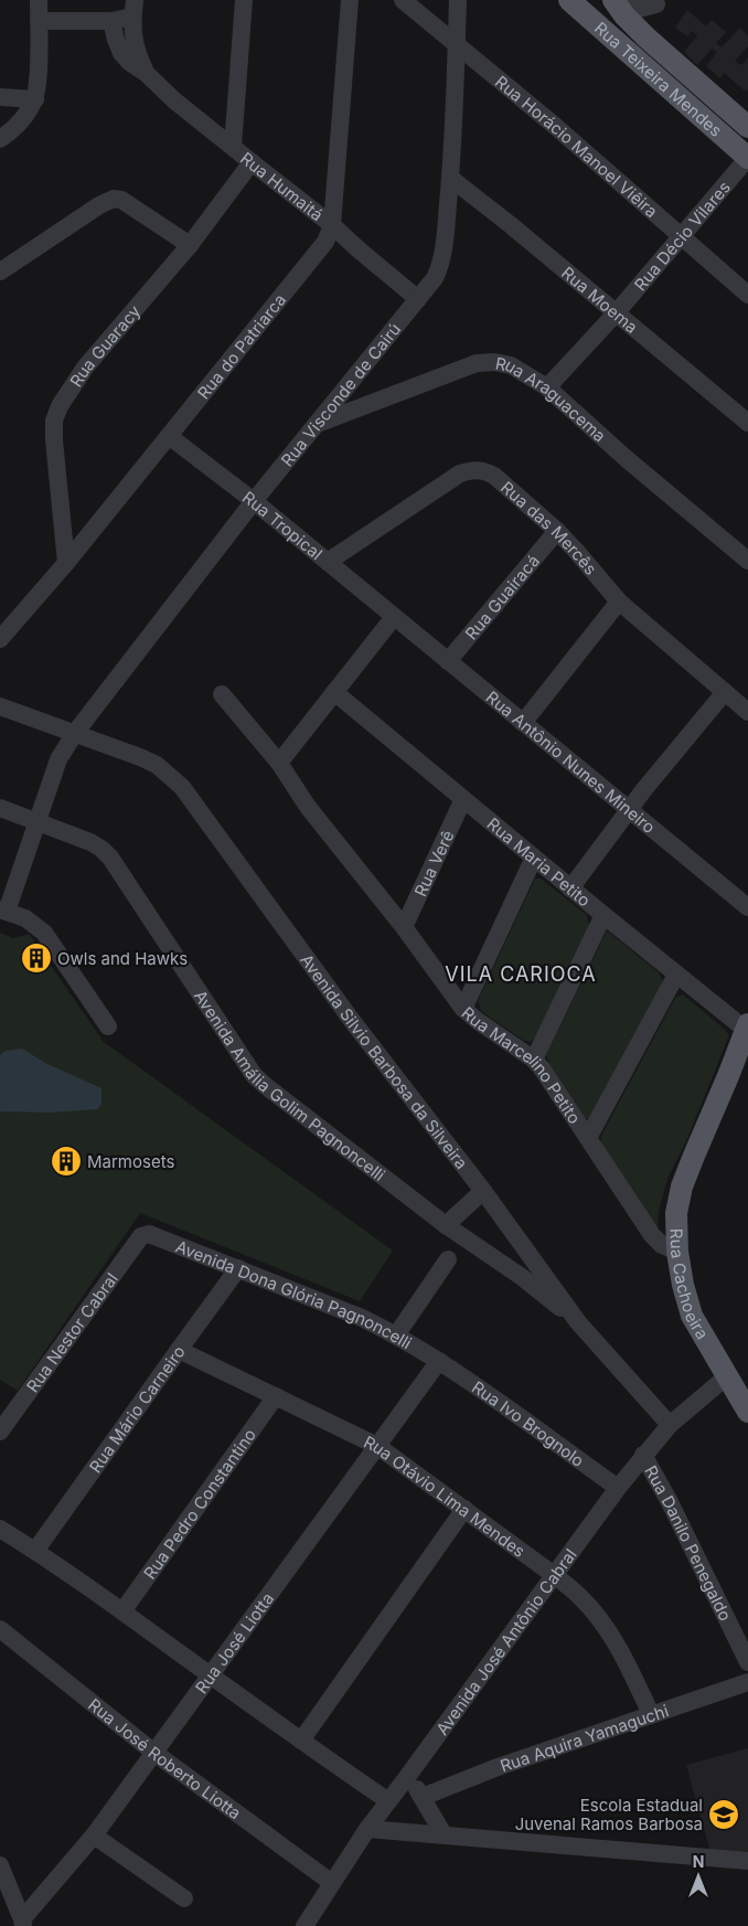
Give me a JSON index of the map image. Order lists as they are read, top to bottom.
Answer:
{
  "streets": {
    "main road": ["Rua Teixeira Mendes", "Rua Cachoeira"],
    "street": [
      "Rua Horácio Manoel Viêira",
      "Rua Humaitá",
      "Rua Décio Vilares",
      "Rua Moema",
      "Rua Guaracy",
      "Rua do Patriarca",
      "Rua Visconde de Cairú",
      "Rua Araguacema",
      "Rua Tropical",
      "Rua das Mercês",
      "Rua Guairacá",
      "Rua Antônio Nunes Mineiro",
      "Rua Maria Petito",
      "Rua Verê",
      "Avenida Silvio Barbosa da Silveira",
      "Rua Marcelino Petito",
      "Avenida Amália Golim Pagnoncelli",
      "Avenida Dona Glória Pagnoncelli",
      "Rua Nestor Cabral",
      "Rua Mário Carneiro",
      "Rua Ivo Brognolo",
      "Rua Otávio Lima Mendes",
      "Rua Pedro Constantino",
      "Rua Danilo Penegaldo",
      "Avenida José Antônio Cabral",
      "Rua José Liotta",
      "Rua Aquira Yamaguchi",
      "Rua José Roberto Liotta"
    ]
  },
  "crossings": [
    ["Rua Teixeira Mendes", "Rua Décio Vilares"],
    ["Rua Horácio Manoel Viêira", "Rua Décio Vilares"],
    ["Rua Horácio Manoel Viêira", "Rua Visconde de Cairú"],
    ["Rua Humaitá", "Rua Guaracy"],
    ["Rua Humaitá", "Rua do Patriarca"],
    ["Rua Humaitá", "Rua Visconde de Cairú"],
    ["Rua Décio Vilares", "Rua Moema"],
    ["Rua Décio Vilares", "Rua Araguacema"],
    ["Rua Moema", "Rua Visconde de Cairú"],
    ["Rua Guaracy", "Rua do Patriarca"],
    ["Rua do Patriarca", "Rua Tropical"],
    ["Rua Visconde de Cairú", "Rua Araguacema"],
    ["Rua Visconde de Cairú", "Rua Tropical"],
    ["Rua Visconde de Cairú", "Avenida Silvio Barbosa da Silveira"],
    ["Rua Visconde de Cairú", "Avenida Amália Golim Pagnoncelli"],
    ["Rua Tropical", "Rua das Mercês"],
    ["Rua Tropical", "Rua Antônio Nunes Mineiro"],
    ["Rua das Mercês", "Rua Guairacá"],
    ["Rua Guairacá", "Rua Antônio Nunes Mineiro"],
    ["Rua Maria Petito", "Rua Verê"],
    ["Rua Maria Petito", "Rua Cachoeira"],
    ["Rua Verê", "Rua Marcelino Petito"],
    ["Avenida Silvio Barbosa da Silveira", "Avenida Amália Golim Pagnoncelli"],
    ["Avenida Silvio Barbosa da Silveira", "Avenida José Antônio Cabral"],
    ["Rua Marcelino Petito", "Rua Cachoeira"],
    ["Rua Cachoeira", "Avenida José Antônio Cabral"],
    ["Avenida Dona Glória Pagnoncelli", "Rua Nestor Cabral"],
    ["Avenida Dona Glória Pagnoncelli", "Rua Mário Carneiro"],
    ["Avenida Dona Glória Pagnoncelli", "Rua Ivo Brognolo"],
    ["Avenida Dona Glória Pagnoncelli", "Rua José Liotta"],
    ["Rua Mário Carneiro", "Rua Otávio Lima Mendes"],
    ["Rua Ivo Brognolo", "Avenida José Antônio Cabral"],
    ["Rua Ivo Brognolo", "Rua José Liotta"],
    ["Rua Otávio Lima Mendes", "Rua Pedro Constantino"],
    ["Rua Otávio Lima Mendes", "Avenida José Antônio Cabral"],
    ["Rua Otávio Lima Mendes", "Rua José Liotta"],
    ["Rua Otávio Lima Mendes", "Rua Aquira Yamaguchi"],
    ["Rua Danilo Penegaldo", "Avenida José Antônio Cabral"],
    ["Avenida José Antônio Cabral", "Rua José Roberto Liotta"],
    ["Rua José Liotta", "Rua José Roberto Liotta"]
  ],
  "districts": ["VILA CARIOCA"],
  "places": {
    "building": ["Owls and Hawks", "Marmosets"],
    "school or university": ["Escola Estadual Juvenal Ramos Barbosa"]
  },
  "north": "top"
}
